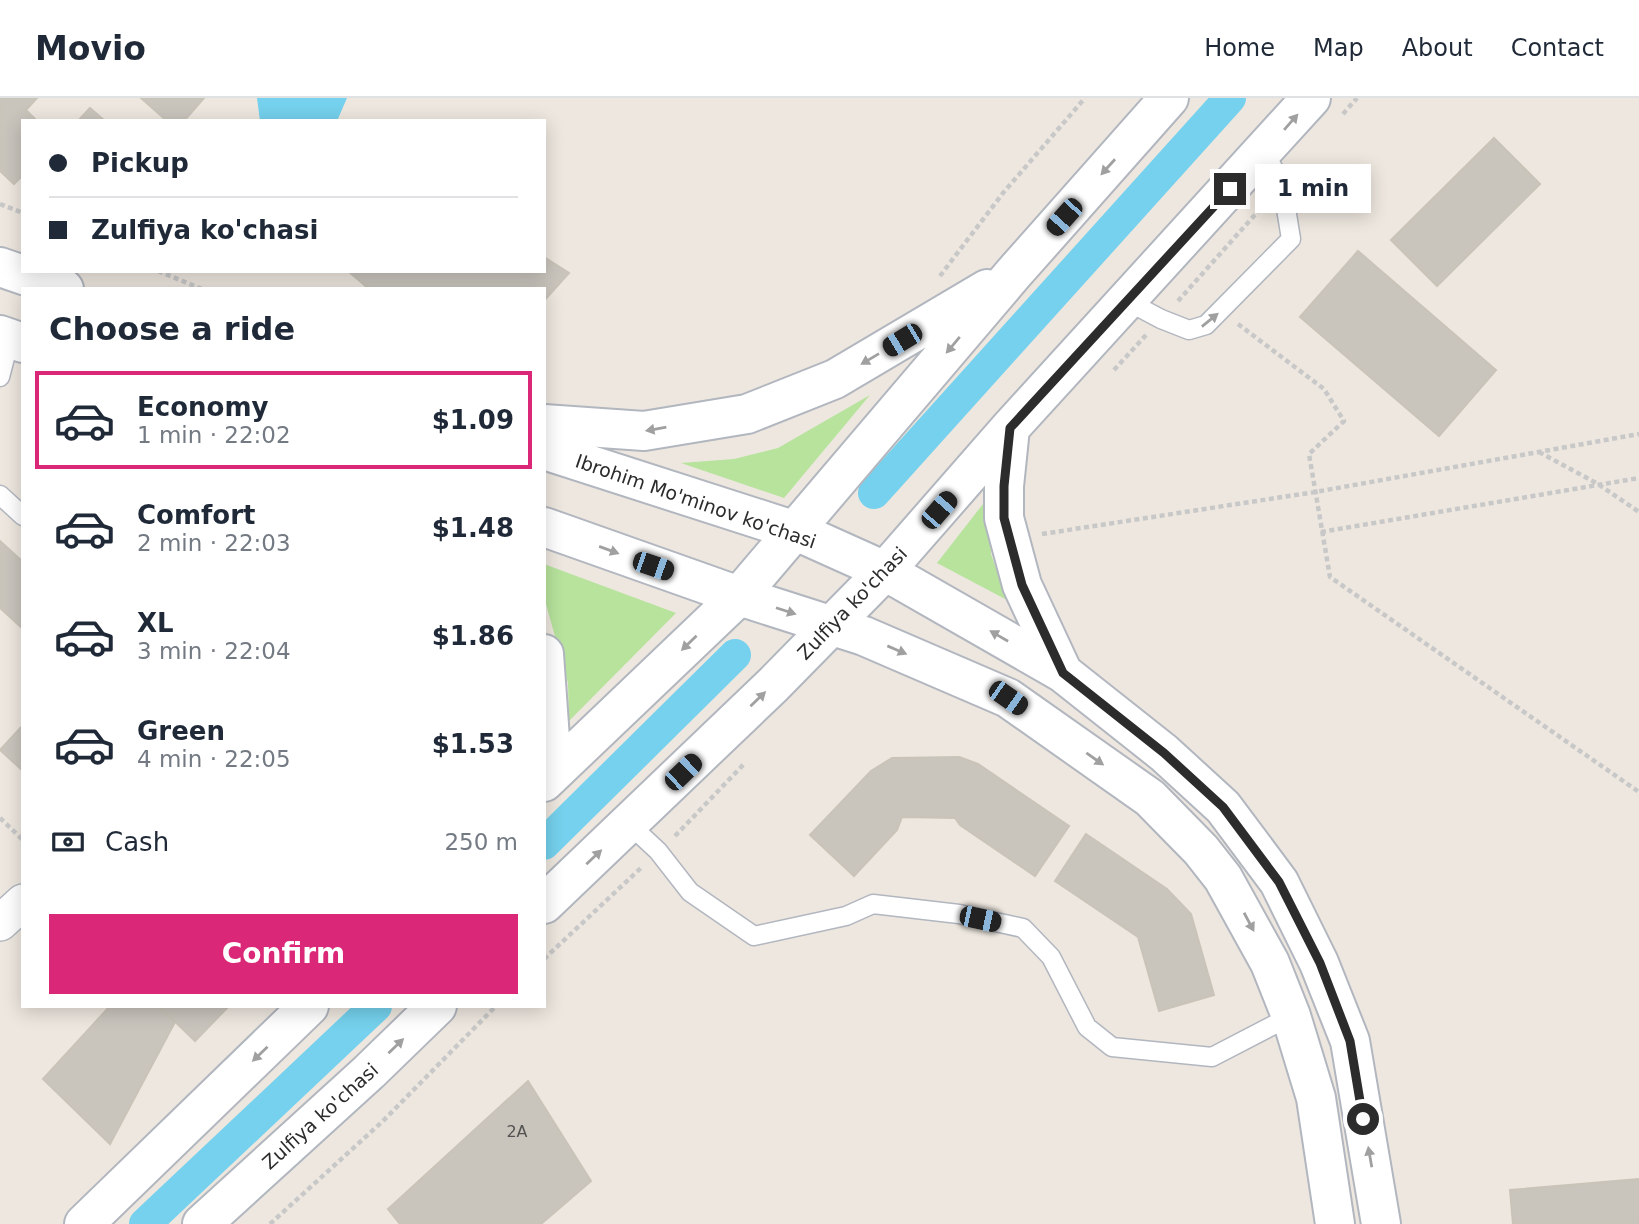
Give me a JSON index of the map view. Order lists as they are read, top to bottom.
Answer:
{
  "streets": {
    "main road": ["Ibrohim Mo'minov ko'chasi", "Zulfiya ko'chasi"]
  },
  "crossings": [
    ["Ibrohim Mo'minov ko'chasi", "Zulfiya ko'chasi"]
  ],
  "house_numbers": ["2А"],
  "page": {
    "header": "Movio",
    "nav": [
      "Home",
      "Map",
      "About",
      "Contact"
    ],
    "banner": ["Pickup", "Zulfiya ko'chasi"],
    "bubble": "1 min",
    "heading": "Choose a ride",
    "list": [
      {
        "name": "Economy",
        "note": "1 min · 22:02",
        "value": "$1.09"
      },
      {
        "name": "Comfort",
        "note": "2 min · 22:03",
        "value": "$1.48"
      },
      {
        "name": "XL",
        "note": "3 min · 22:04",
        "value": "$1.86"
      },
      {
        "name": "Green",
        "note": "4 min · 22:05",
        "value": "$1.53"
      }
    ],
    "pay": ["Cash", "250 m"],
    "buttons": "Confirm"
  }
}
